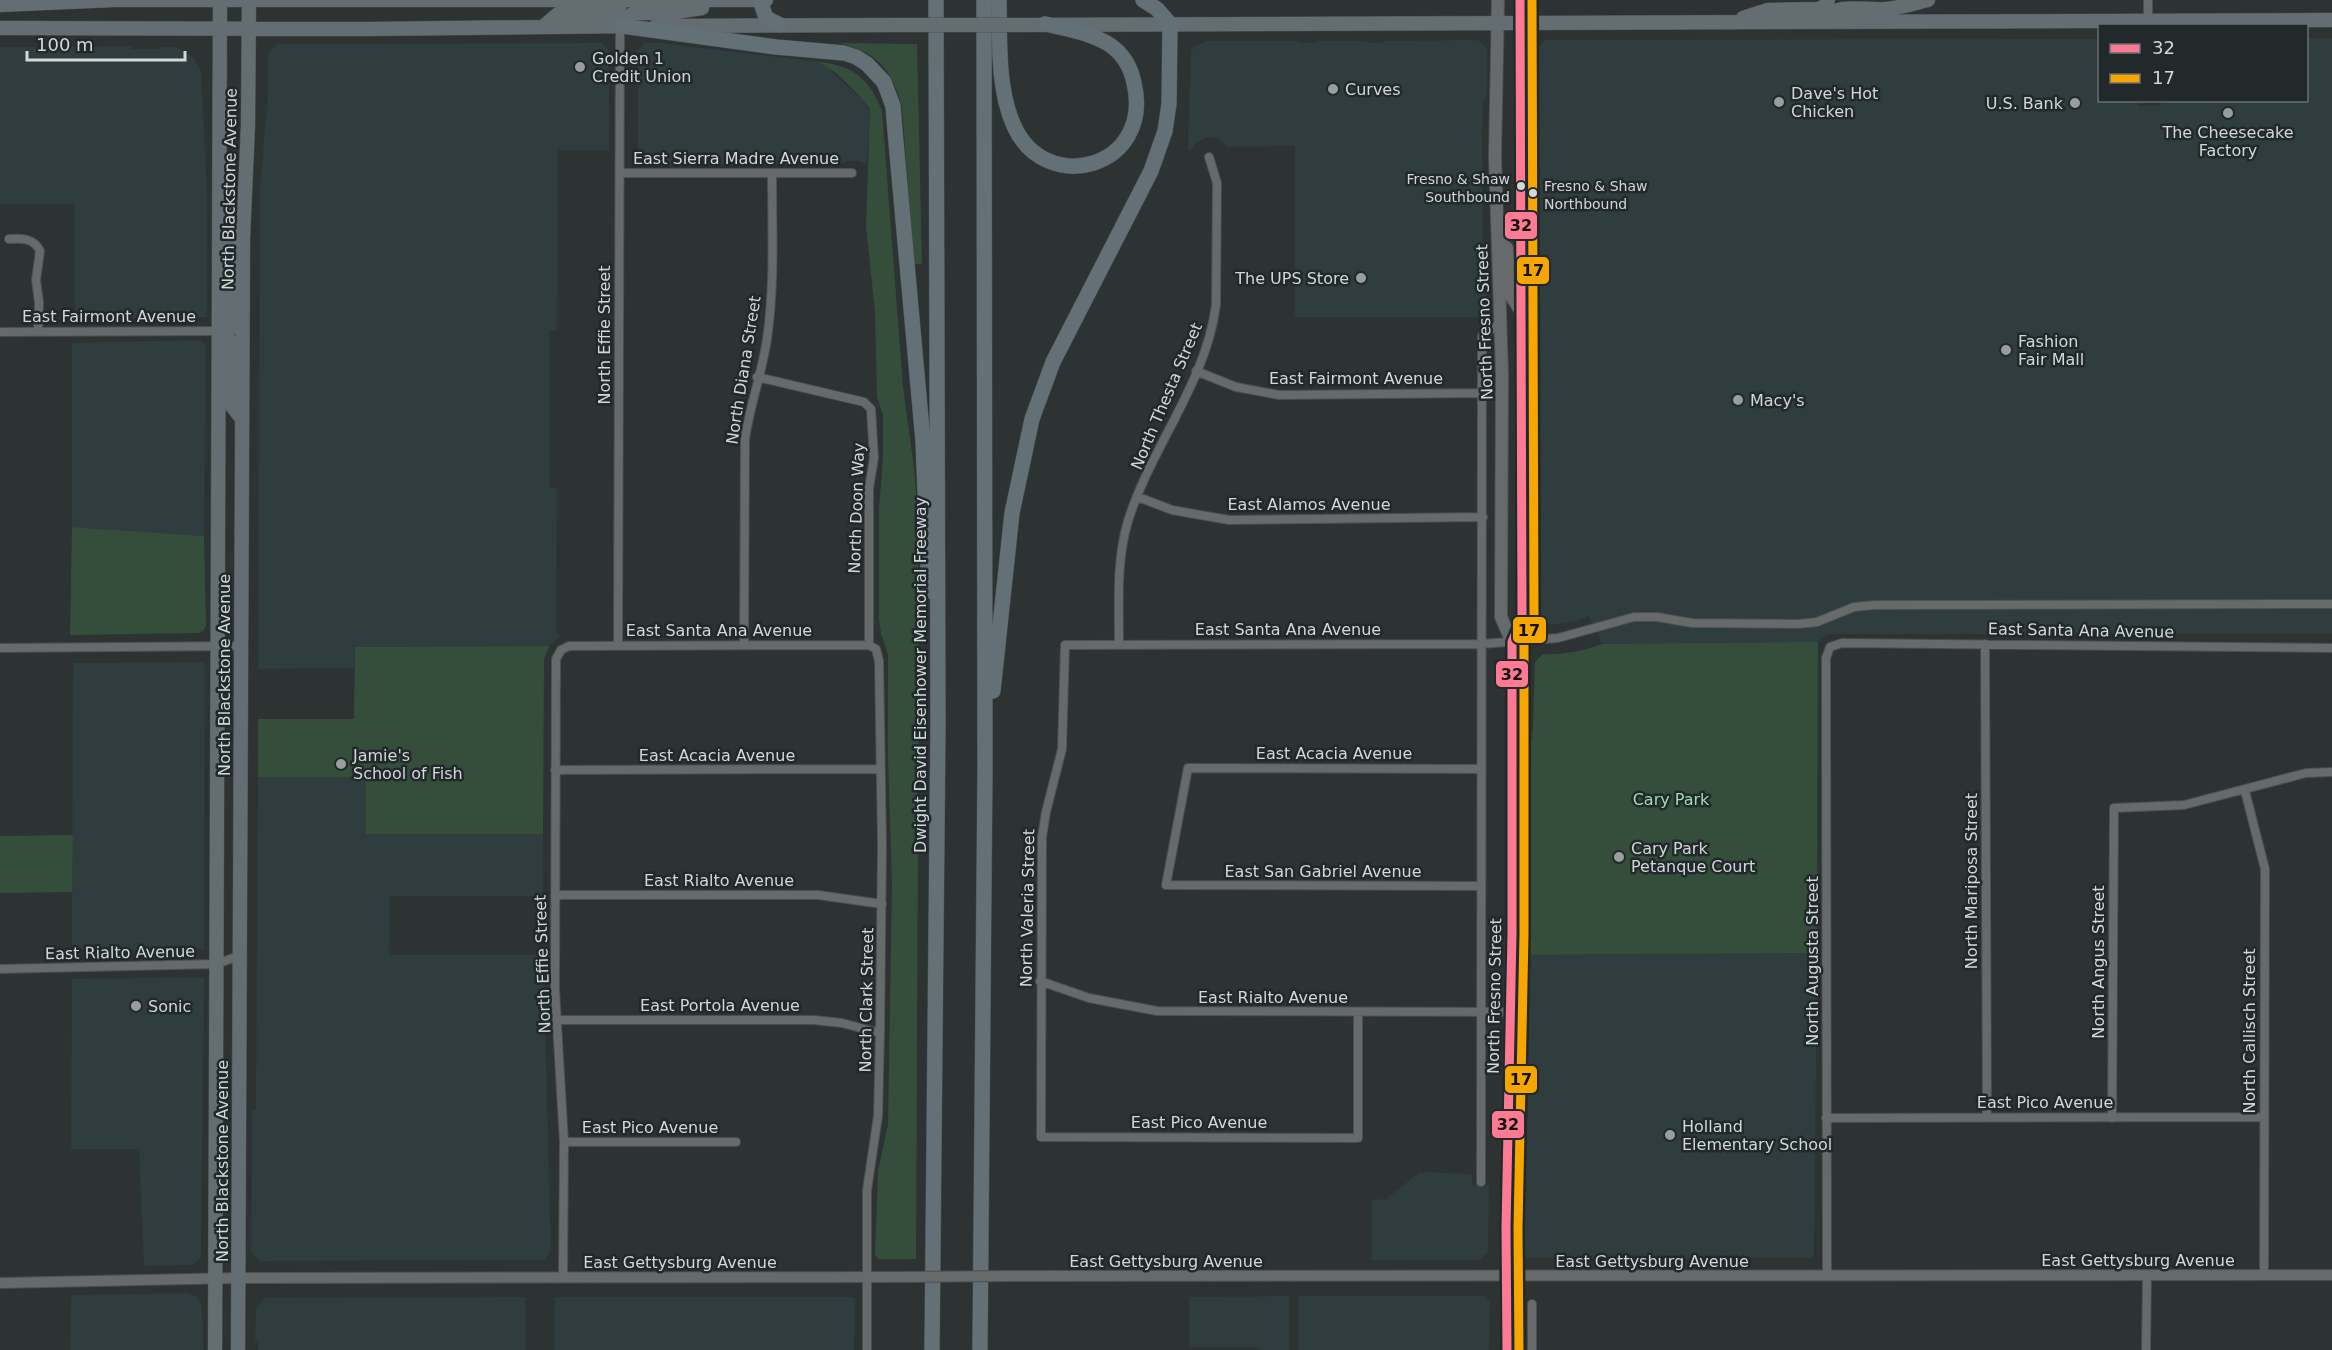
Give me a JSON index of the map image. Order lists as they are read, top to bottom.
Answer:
{
  "streets": {
    "highway": ["Dwight David Eisenhower Memorial Freeway"],
    "main road": ["North Blackstone Avenue", "North Fresno Street"],
    "street": [
      "East Sierra Madre Avenue",
      "East Fairmont Avenue",
      "North Effie Street",
      "North Diana Street",
      "North Thesta Street",
      "East Alamos Avenue",
      "North Doon Way",
      "East Santa Ana Avenue",
      "East Acacia Avenue",
      "East San Gabriel Avenue",
      "East Rialto Avenue",
      "North Mariposa Street",
      "North Valeria Street",
      "North Augusta Street",
      "North Angus Street",
      "North Clark Street",
      "East Portola Avenue",
      "North Callisch Street",
      "East Pico Avenue",
      "East Gettysburg Avenue"
    ]
  },
  "crossings": [
    ["East Sierra Madre Avenue", "North Effie Street"],
    ["East Sierra Madre Avenue", "North Diana Street"],
    ["North Blackstone Avenue", "East Fairmont Avenue"],
    ["North Blackstone Avenue", "East Rialto Avenue"],
    ["North Blackstone Avenue", "East Gettysburg Avenue"],
    ["East Fairmont Avenue", "North Thesta Street"],
    ["North Fresno Street", "East Santa Ana Avenue"],
    ["North Fresno Street", "East Rialto Avenue"],
    ["North Fresno Street", "East Gettysburg Avenue"],
    ["North Effie Street", "East Santa Ana Avenue"],
    ["North Effie Street", "East Acacia Avenue"],
    ["North Effie Street", "East Rialto Avenue"],
    ["North Effie Street", "East Portola Avenue"],
    ["North Effie Street", "East Pico Avenue"],
    ["North Effie Street", "East Gettysburg Avenue"],
    ["North Diana Street", "North Doon Way"],
    ["North Diana Street", "East Santa Ana Avenue"],
    ["North Thesta Street", "East Alamos Avenue"],
    ["North Thesta Street", "East Santa Ana Avenue"],
    ["North Doon Way", "East Santa Ana Avenue"],
    ["North Doon Way", "North Clark Street"],
    ["East Santa Ana Avenue", "North Mariposa Street"],
    ["East Santa Ana Avenue", "North Valeria Street"],
    ["East Santa Ana Avenue", "North Augusta Street"],
    ["East Santa Ana Avenue", "North Clark Street"],
    ["East Acacia Avenue", "East San Gabriel Avenue"],
    ["East Acacia Avenue", "North Clark Street"],
    ["East Rialto Avenue", "North Valeria Street"],
    ["East Rialto Avenue", "North Clark Street"],
    ["East Rialto Avenue", "East Pico Avenue"],
    ["North Mariposa Street", "East Pico Avenue"],
    ["North Valeria Street", "East Pico Avenue"],
    ["North Augusta Street", "East Pico Avenue"],
    ["North Augusta Street", "East Gettysburg Avenue"],
    ["North Angus Street", "North Callisch Street"],
    ["North Angus Street", "East Pico Avenue"],
    ["North Clark Street", "East Portola Avenue"],
    ["North Clark Street", "East Gettysburg Avenue"],
    ["North Callisch Street", "East Pico Avenue"],
    ["North Callisch Street", "East Gettysburg Avenue"]
  ],
  "parks": ["Cary Park"],
  "places": [
    "Golden 1 Credit Union",
    "Curves",
    "Dave's Hot Chicken",
    "U.S. Bank",
    "The Cheesecake Factory",
    "Fresno & Shaw Southbound",
    "Fresno & Shaw Northbound",
    "The UPS Store",
    "Fashion Fair Mall",
    "Macy's",
    "Jamie's School of Fish",
    "Cary Park Petanque Court",
    "Sonic",
    "Holland Elementary School"
  ],
  "lines": ["transit line 32", "transit line 17"],
  "legend": ["32", "17"],
  "scale_bar": "100 m"
}
